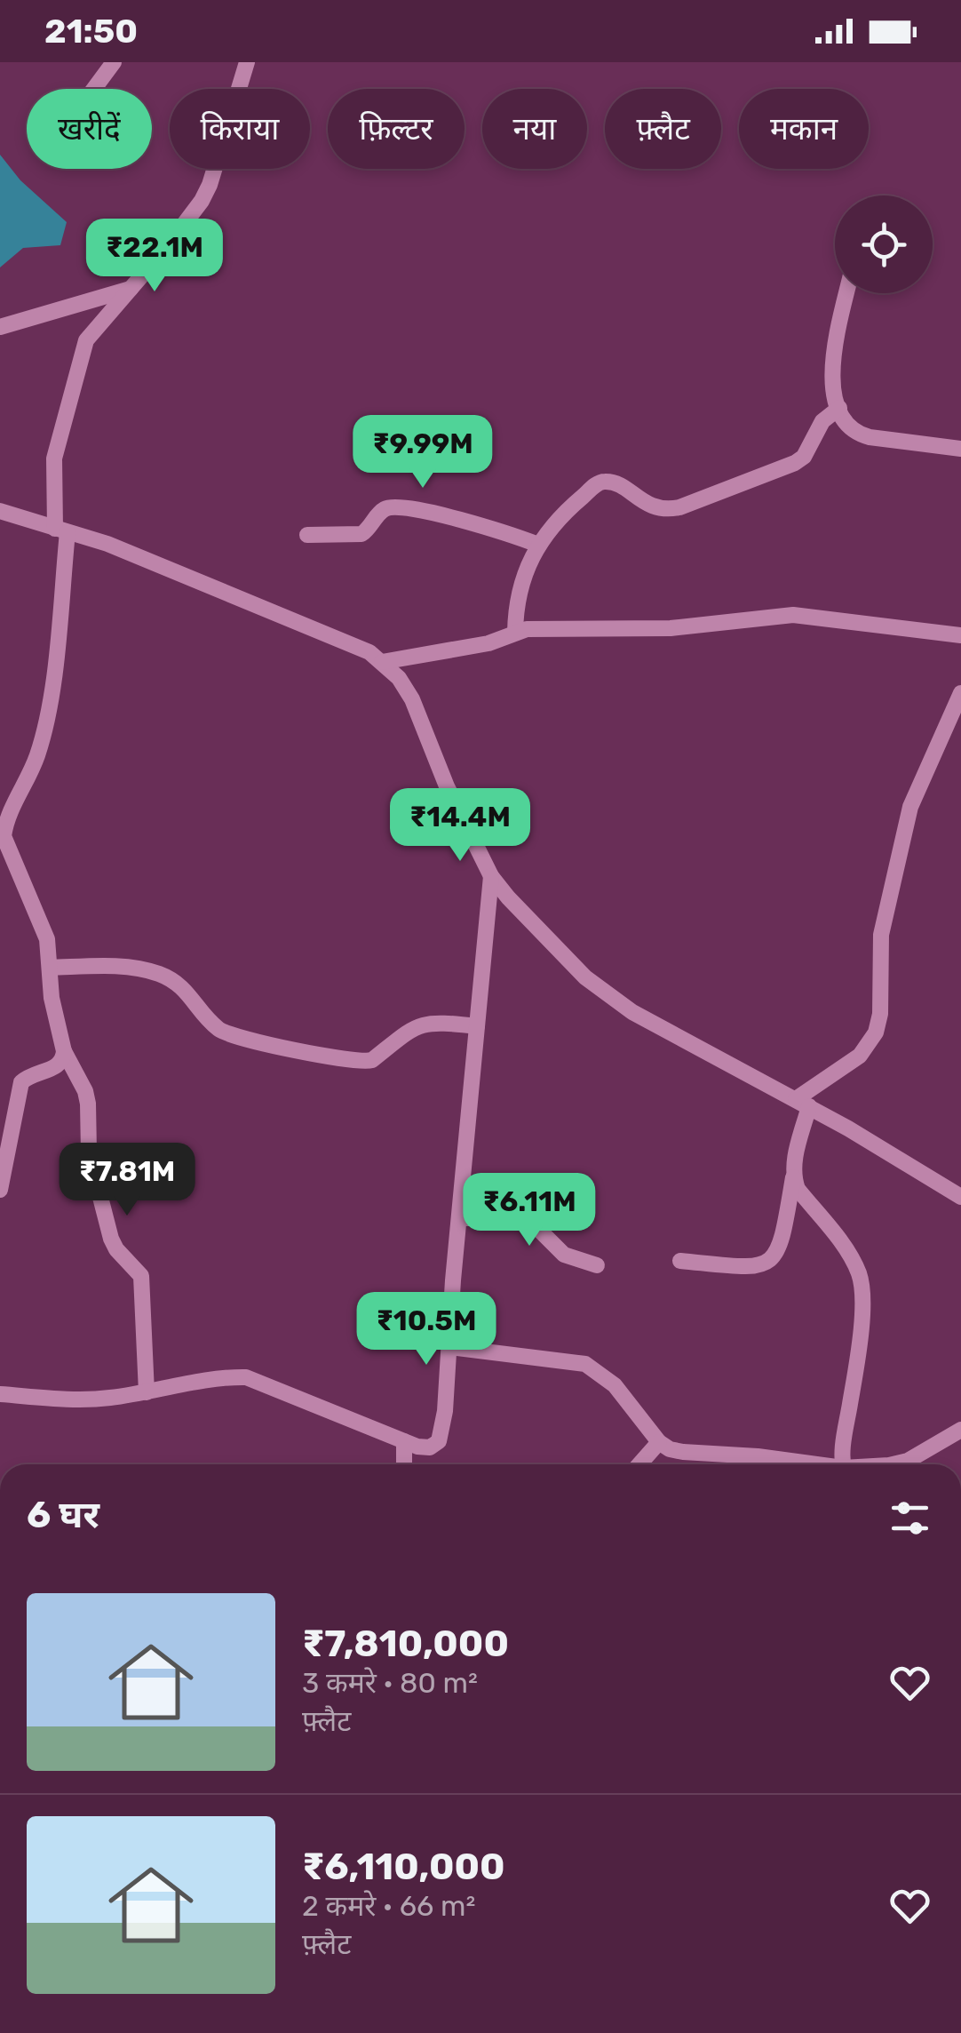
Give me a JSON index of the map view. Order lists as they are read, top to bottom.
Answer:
{
  "page": {
    "status": "21:50",
    "chip": [
      "खरीदें",
      "किराया",
      "फ़िल्टर",
      "नया",
      "फ़्लैट",
      "मकान"
    ],
    "price": [
      "₹22.1M",
      "₹9.99M",
      "₹14.4M",
      "₹7.81M",
      "₹6.11M",
      "₹10.5M"
    ],
    "heading": "6 घर",
    "list": [
      {
        "name": "₹7,810,000",
        "note": "3 कमरे · 80 m² · फ़्लैट"
      },
      {
        "name": "₹6,110,000",
        "note": "2 कमरे · 66 m² · फ़्लैट"
      }
    ]
  }
}
